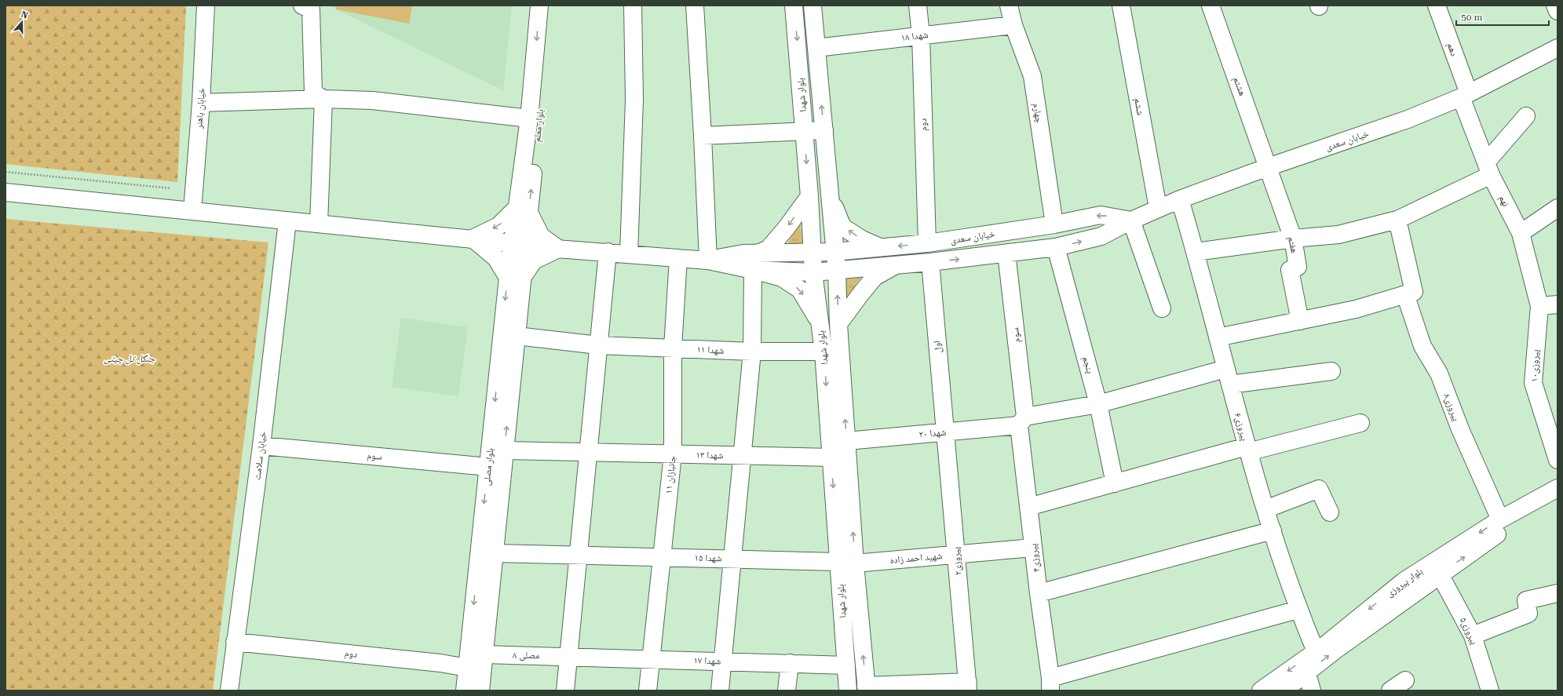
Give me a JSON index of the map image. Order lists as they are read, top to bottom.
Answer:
{
  "streets": {
    "street": [
      "شهدا ۱۸",
      "دهم",
      "هشتم",
      "بلوار شهدا",
      "ششم",
      "خیابان باهنر",
      "چهارم",
      "دوم",
      "بلوار معلم",
      "خیابان سعدی",
      "نهم",
      "هفتم",
      "سوم",
      "اول",
      "شهدا ۱۱",
      "پنجم",
      "پیروزی۱۰",
      "پیروزی۸",
      "پیروزی۶",
      "شهدا ۲۰",
      "شهدا ۱۳",
      "خیابان سلامت",
      "بلوار مصلی",
      "جانبازان ۱۱",
      "شهدا ۱۵",
      "شهید احمد زاده",
      "پیروزی۴",
      "پیروزی۲",
      "بلوار پیروزی",
      "پیروزی۵",
      "مصلی ۸",
      "شهدا ۱۷"
    ]
  },
  "crossings": [
    ["شهدا ۱۸", "بلوار شهدا"],
    ["شهدا ۱۸", "چهارم"],
    ["شهدا ۱۸", "دوم"],
    ["دهم", "خیابان سعدی"],
    ["دهم", "نهم"],
    ["هشتم", "خیابان سعدی"],
    ["هشتم", "هفتم"],
    ["بلوار شهدا", "خیابان سعدی"],
    ["بلوار شهدا", "شهدا ۱۱"],
    ["بلوار شهدا", "شهدا ۲۰"],
    ["بلوار شهدا", "شهدا ۱۳"],
    ["بلوار شهدا", "شهدا ۱۵"],
    ["بلوار شهدا", "شهید احمد زاده"],
    ["بلوار شهدا", "شهدا ۱۷"],
    ["ششم", "خیابان سعدی"],
    ["چهارم", "خیابان سعدی"],
    ["دوم", "خیابان سعدی"],
    ["دوم", "خیابان سلامت"],
    ["دوم", "بلوار مصلی"],
    ["بلوار معلم", "بلوار مصلی"],
    ["خیابان سعدی", "نهم"],
    ["خیابان سعدی", "هفتم"],
    ["خیابان سعدی", "سوم"],
    ["خیابان سعدی", "اول"],
    ["خیابان سعدی", "پنجم"],
    ["خیابان سعدی", "پیروزی۶"],
    ["نهم", "پیروزی۱۰"],
    ["سوم", "شهدا ۲۰"],
    ["سوم", "خیابان سلامت"],
    ["سوم", "بلوار مصلی"],
    ["سوم", "پیروزی۴"],
    ["اول", "شهدا ۲۰"],
    ["اول", "پیروزی۲"],
    ["شهدا ۱۱", "بلوار مصلی"],
    ["شهدا ۱۱", "جانبازان ۱۱"],
    ["پنجم", "شهدا ۲۰"],
    ["پیروزی۸", "بلوار پیروزی"],
    ["پیروزی۶", "شهدا ۲۰"],
    ["پیروزی۶", "بلوار پیروزی"],
    ["شهدا ۲۰", "پیروزی۴"],
    ["شهدا ۲۰", "پیروزی۲"],
    ["شهدا ۱۳", "بلوار مصلی"],
    ["شهدا ۱۳", "جانبازان ۱۱"],
    ["بلوار مصلی", "شهدا ۱۵"],
    ["بلوار مصلی", "مصلی ۸"],
    ["جانبازان ۱۱", "شهدا ۱۵"],
    ["جانبازان ۱۱", "شهدا ۱۷"],
    ["شهدا ۱۵", "شهید احمد زاده"],
    ["شهید احمد زاده", "پیروزی۴"],
    ["شهید احمد زاده", "پیروزی۲"],
    ["بلوار پیروزی", "پیروزی۵"],
    ["مصلی ۸", "شهدا ۱۷"]
  ],
  "parks": ["جنگل تل چیتی"],
  "scale_bar": "50 m",
  "north": "top"
}
